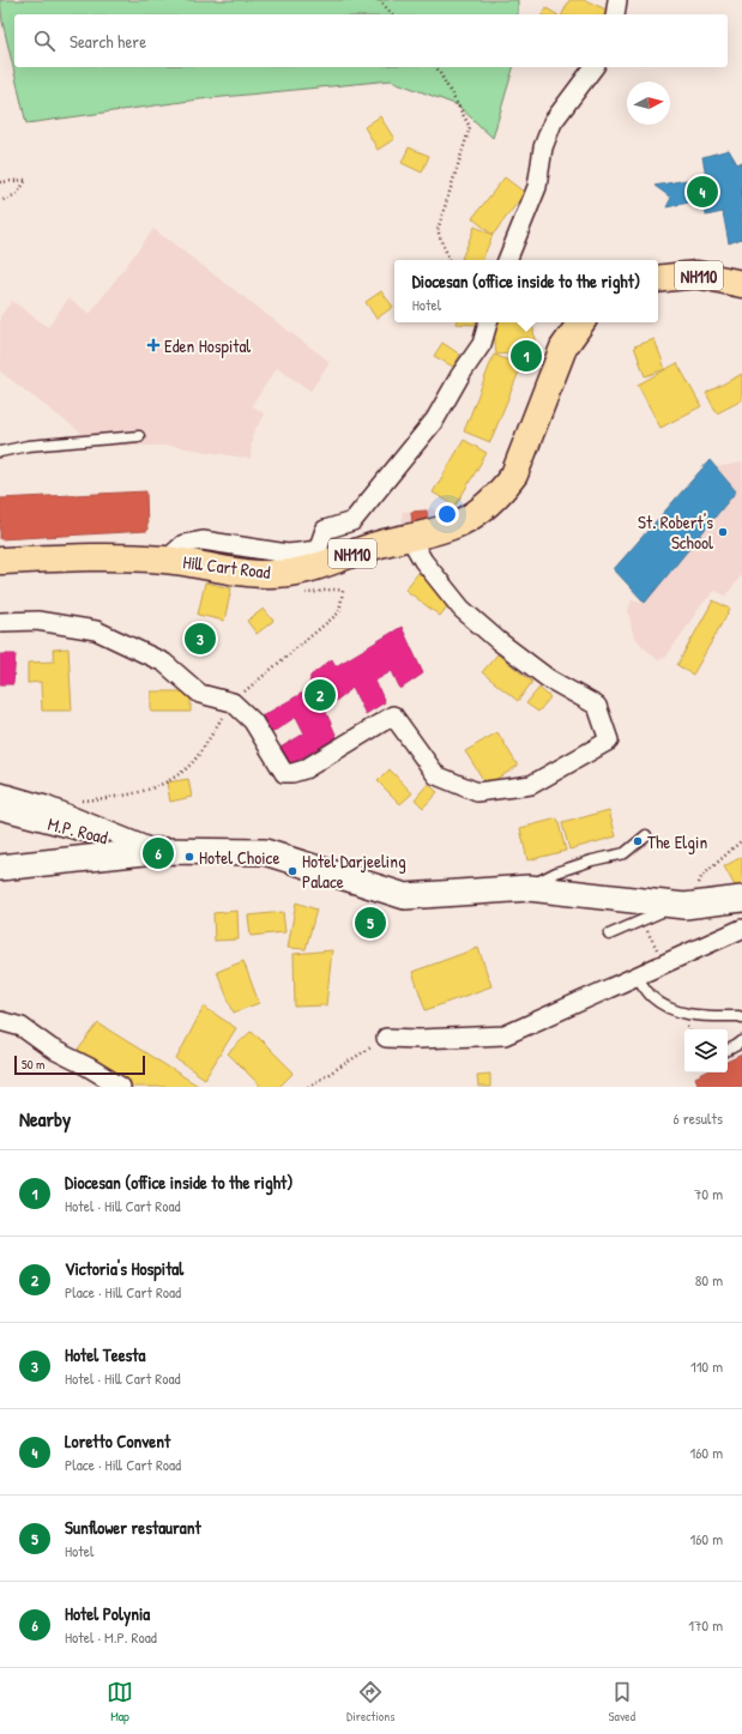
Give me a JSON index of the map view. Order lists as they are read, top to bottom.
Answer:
{
  "streets": {
    "highway": ["NH110", "Hill Cart Road"],
    "street": ["M.P. Road"]
  },
  "places": {
    "health": ["Eden Hospital"],
    "other": [
      "St. Robert's School",
      "The Elgin",
      "Hotel Choice",
      "Hotel Darjeeling Palace"
    ]
  },
  "scale_bar": "50 m",
  "north": "right",
  "page": {
    "search": "Search here",
    "pins": [
      "4",
      "1",
      "3",
      "2",
      "6",
      "5"
    ],
    "popup": ["Diocesan (office inside to the right)", "Hotel"],
    "scale": "50 m",
    "heading": ["Nearby", "6 results"],
    "list": [
      {
        "mark": "1",
        "name": "Diocesan (office inside to the right)",
        "note": "Hotel · Hill Cart Road",
        "value": "70 m"
      },
      {
        "mark": "2",
        "name": "Victoria's Hospital",
        "note": "Place · Hill Cart Road",
        "value": "80 m"
      },
      {
        "mark": "3",
        "name": "Hotel Teesta",
        "note": "Hotel · Hill Cart Road",
        "value": "110 m"
      },
      {
        "mark": "4",
        "name": "Loretto Convent",
        "note": "Place · Hill Cart Road",
        "value": "160 m"
      },
      {
        "mark": "5",
        "name": "Sunflower restaurant",
        "note": "Hotel",
        "value": "160 m"
      },
      {
        "mark": "6",
        "name": "Hotel Polynia",
        "note": "Hotel · M.P. Road",
        "value": "170 m"
      }
    ],
    "nav": ["Map", "Directions", "Saved"]
  }
}
